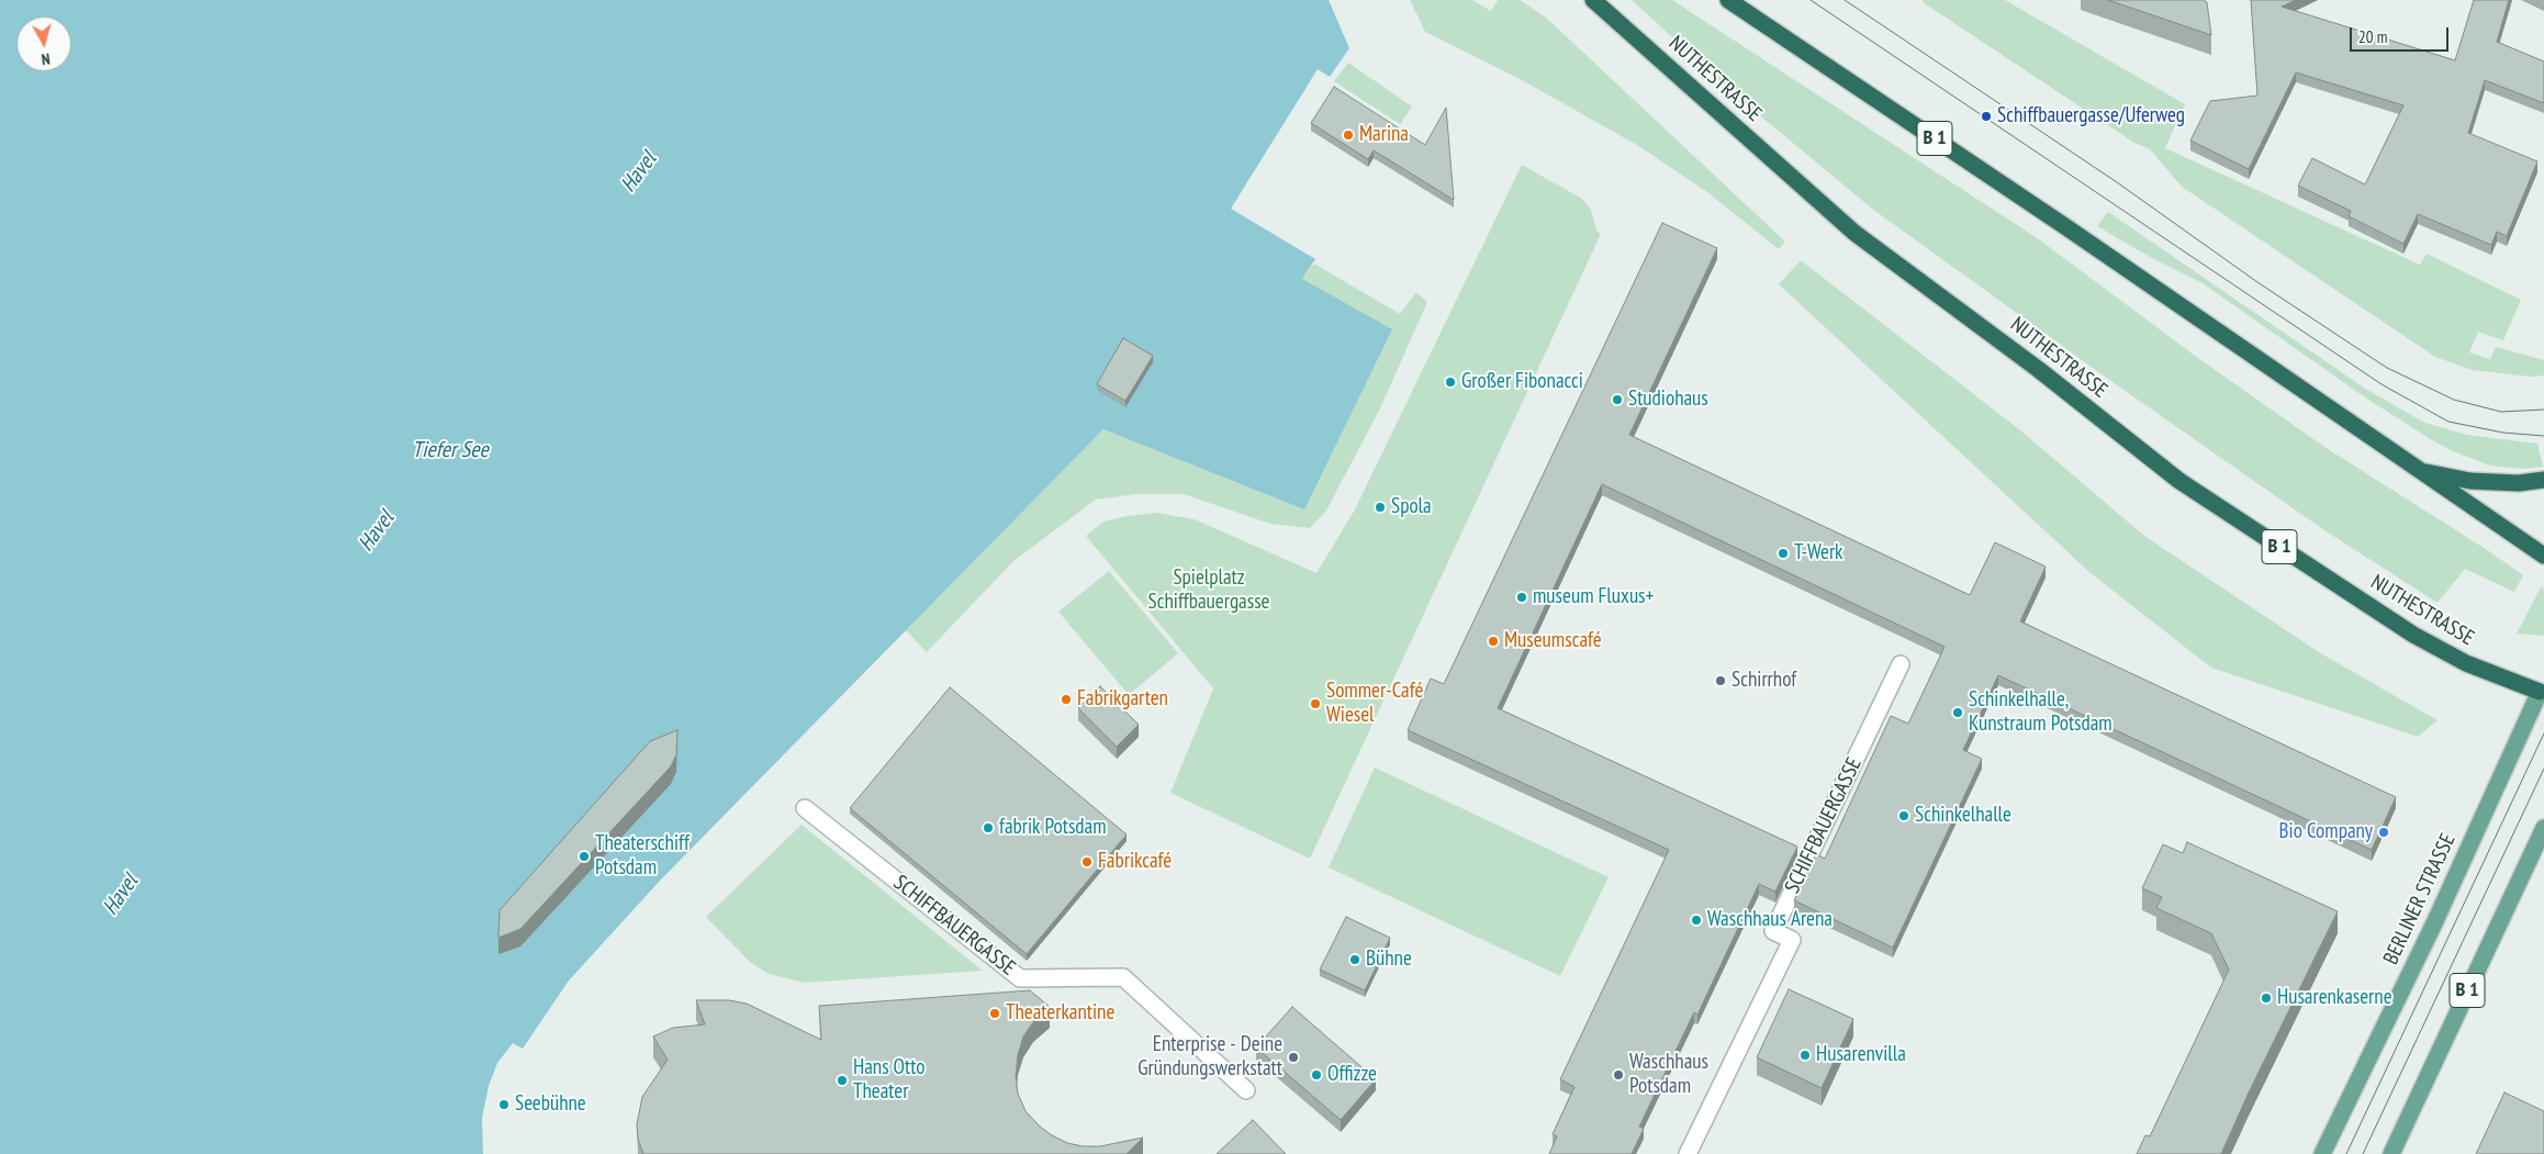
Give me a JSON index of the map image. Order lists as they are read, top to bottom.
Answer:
{
  "streets": {
    "highway": ["NUTHESTRASSE", "B 1"],
    "main road": ["BERLINER STRASSE"],
    "street": ["SCHIFFBAUERGASSE"]
  },
  "crossings": [
    ["NUTHESTRASSE", "BERLINER STRASSE"]
  ],
  "water": ["Havel", "Tiefer See"],
  "parks": ["Spielplatz Schiffbauergasse"],
  "places": [
    "Schiffbauergasse/Uferweg",
    "Marina",
    "Großer Fibonacci",
    "Studiohaus",
    "Spola",
    "T-Werk",
    "museum Fluxus+",
    "Museumscafé",
    "Schirrhof",
    "Fabrikgarten",
    "Sommer-Café Wiesel",
    "Schinkelhalle, Kunstraum Potsdam",
    "Schinkelhalle",
    "fabrik Potsdam",
    "Bio Company",
    "Theaterschiff Potsdam",
    "Fabrikcafé",
    "Waschhaus Arena",
    "Bühne",
    "Husarenkaserne",
    "Theaterkantine",
    "Husarenvilla",
    "Enterprise - Deine Gründungswerkstatt",
    "Offizze",
    "Waschhaus Potsdam",
    "Hans Otto Theater",
    "Seebühne"
  ],
  "scale_bar": "20 m",
  "north": "bottom"
}
